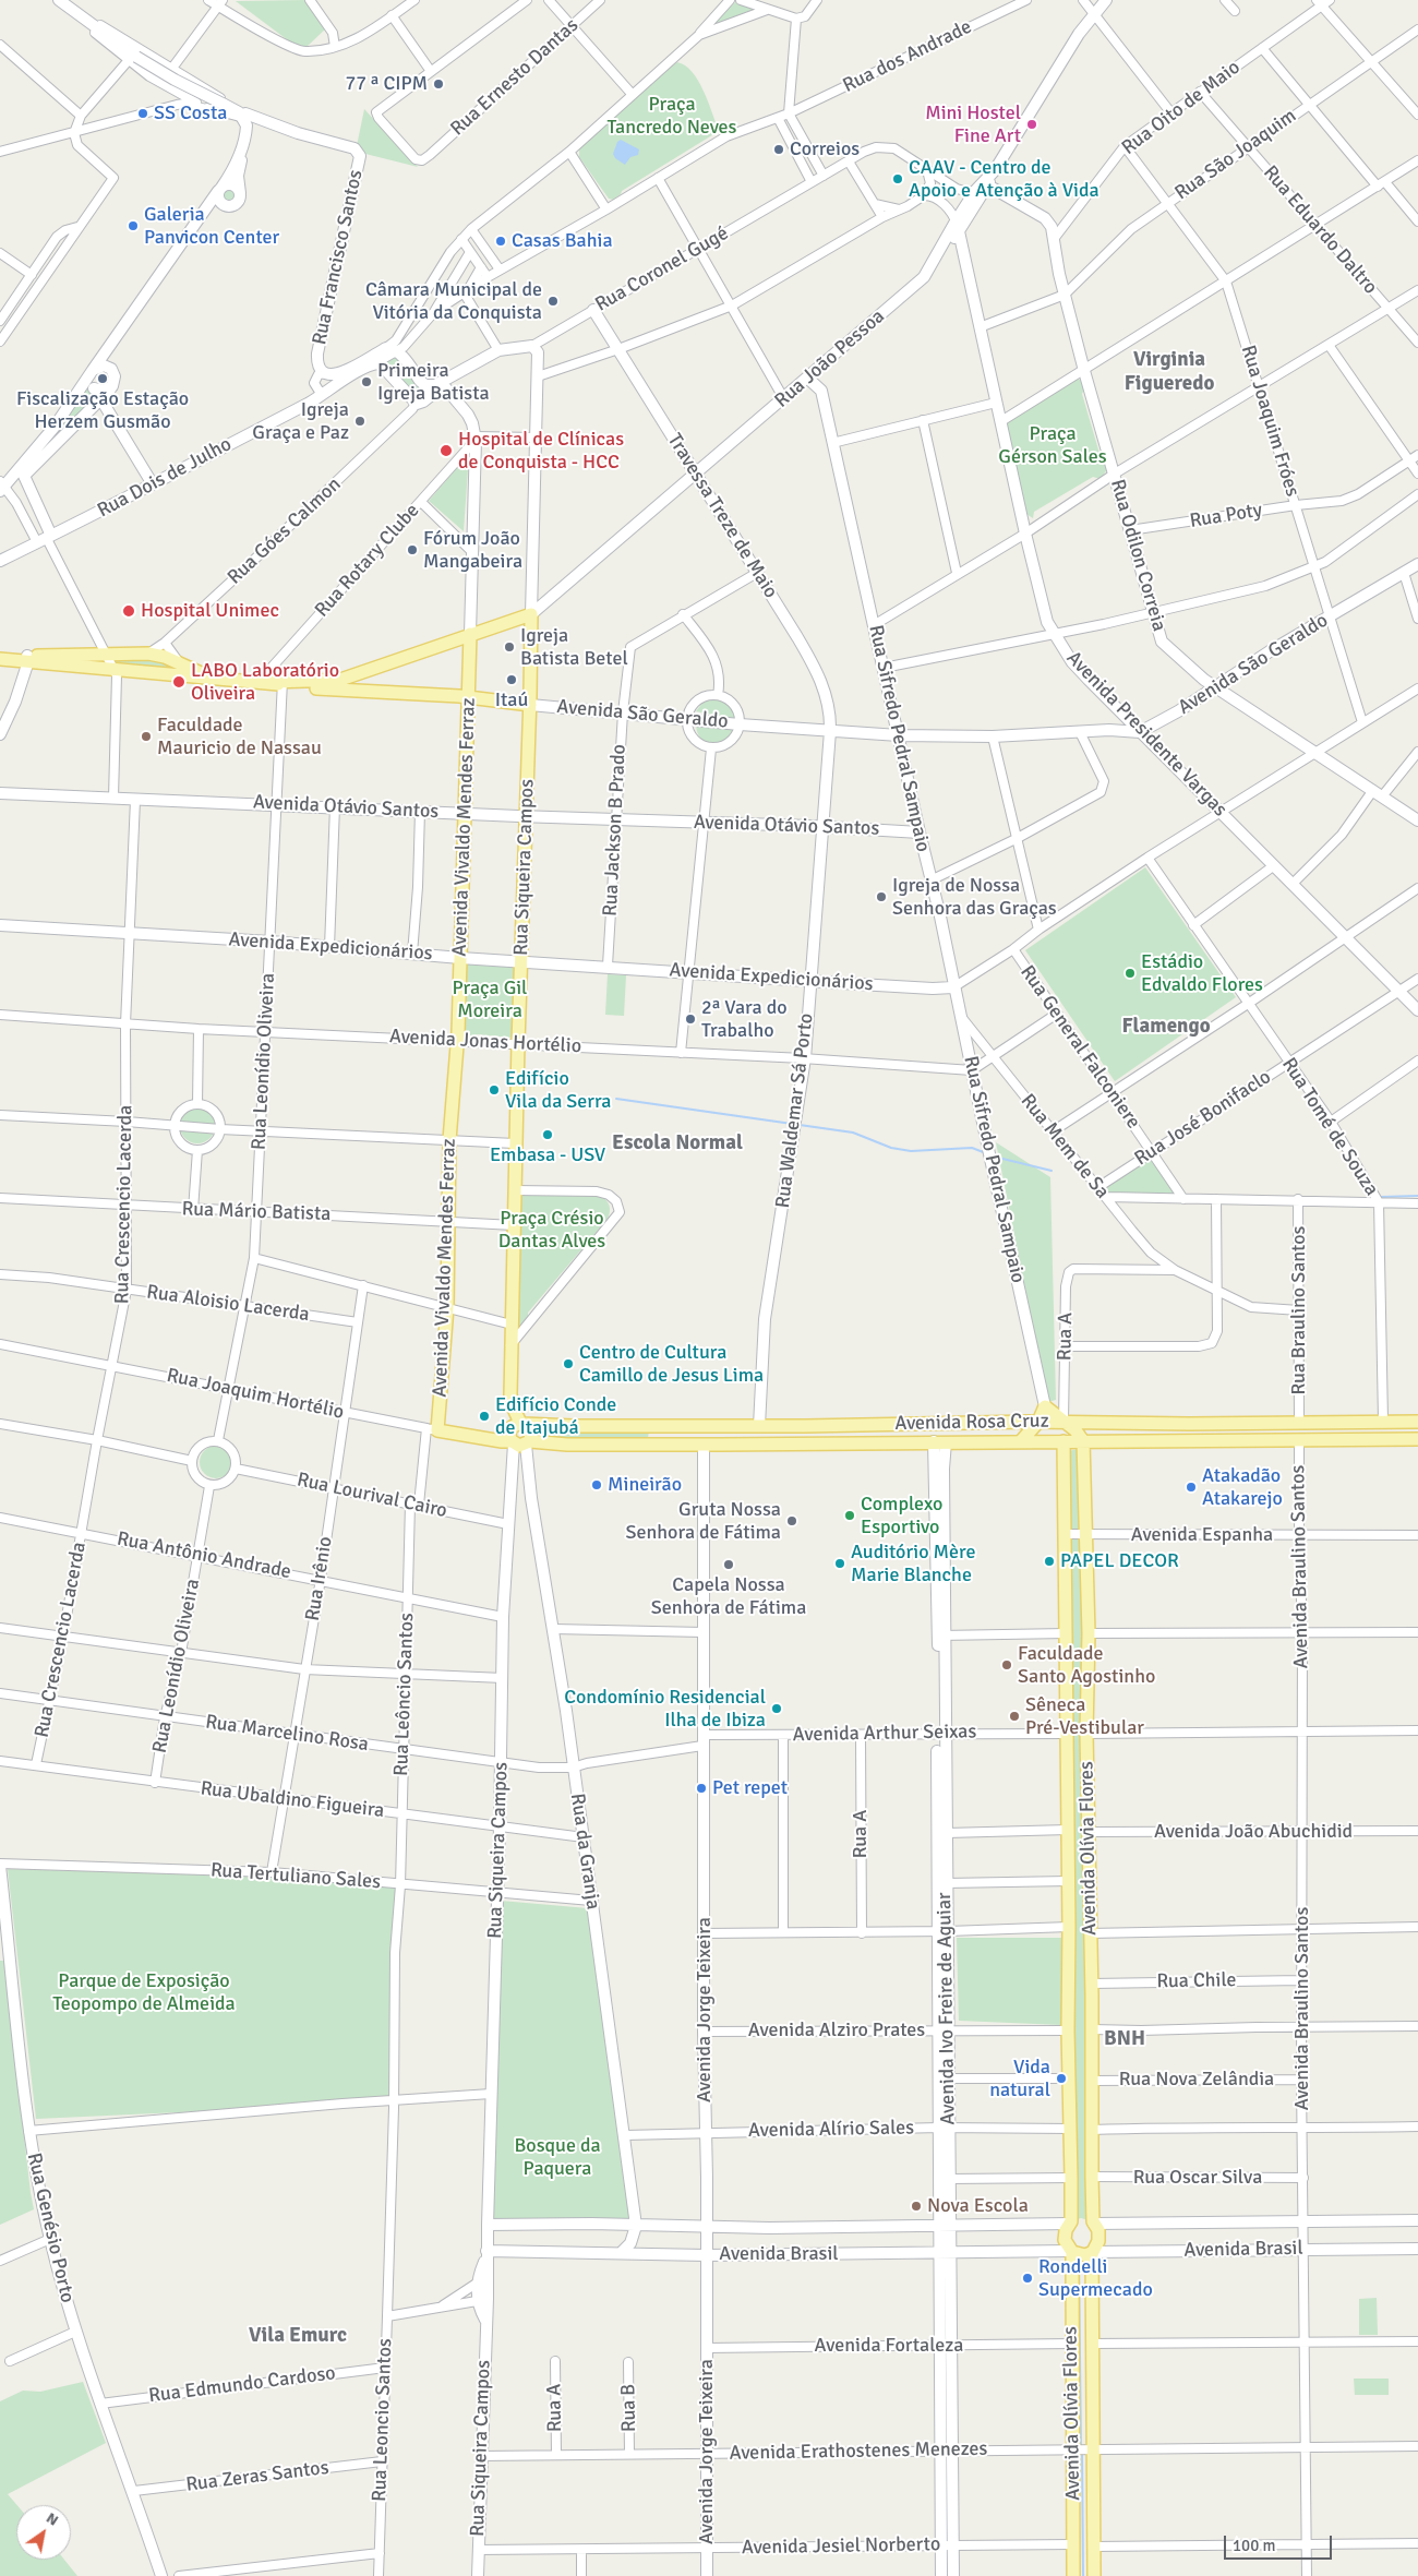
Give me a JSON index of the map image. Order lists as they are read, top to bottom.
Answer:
{
  "streets": {
    "main road": [
      "Rua João Pessoa",
      "Avenida São Geraldo",
      "Avenida Vivaldo Mendes Ferraz",
      "Rua Siqueira Campos",
      "Rua Joaquim Hortélio",
      "Avenida Rosa Cruz",
      "Avenida Olívia Flores",
      "Avenida Brasil"
    ],
    "street": [
      "Rua dos Andrade",
      "Rua Ernesto Dantas",
      "Rua Oito de Maio",
      "Rua São Joaquim",
      "Rua Eduardo Daltro",
      "Rua Francisco Santos",
      "Rua Coronel Gugé",
      "Rua Joaquim Fróes",
      "Rua Dois de Julho",
      "Travessa Treze de Maio",
      "Rua Poty",
      "Rua Góes Calmon",
      "Rua Odilon Correia",
      "Rua Rotary Clube",
      "Avenida Presidente Vargas",
      "Rua Sifredo Pedral Sampaio",
      "Avenida Otávio Santos",
      "Rua Jackson B Prado",
      "Avenida Expedicionários",
      "Avenida Jonas Hortélio",
      "Rua General Falconiere",
      "Rua Leonídio Oliveira",
      "Rua Waldemar Sá Porto",
      "Rua José Bonifaclo",
      "Rua Tomé de Souza",
      "Rua Mem de Sa",
      "Rua Crescencio Lacerda",
      "Rua Mário Batista",
      "Rua Aloisio Lacerda",
      "Rua Braulino Santos",
      "Rua A",
      "Rua Lourival Cairo",
      "Avenida Espanha",
      "Rua Antônio Andrade",
      "Avenida Braulino Santos",
      "Rua Irênio",
      "Rua Leôncio Santos",
      "Rua Marcelino Rosa",
      "Avenida Arthur Seixas",
      "Rua Ubaldino Figueira",
      "Avenida João Abuchidid",
      "Rua da Granja",
      "Rua Tertuliano Sales",
      "Rua Chile",
      "Avenida Ivo Freire de Aguiar",
      "Avenida Jorge Teixeira",
      "Avenida Alziro Prates",
      "Rua Nova Zelândia",
      "Avenida Alírio Sales",
      "Rua Oscar Silva",
      "Rua Genésio Porto",
      "Avenida Fortaleza",
      "Rua Edmundo Cardoso",
      "Rua B",
      "Rua Leoncio Santos",
      "Avenida Erathostenes Menezes",
      "Rua Zeras Santos",
      "Avenida Jesiel Norberto"
    ]
  },
  "crossings": [
    ["Rua Oito de Maio", "Rua Eduardo Daltro"],
    ["Rua Oito de Maio", "Rua Joaquim Fróes"],
    ["Rua Oito de Maio", "Rua Odilon Correia"],
    ["Rua São Joaquim", "Rua Eduardo Daltro"],
    ["Rua São Joaquim", "Rua Joaquim Fróes"],
    ["Rua São Joaquim", "Rua Odilon Correia"],
    ["Rua Francisco Santos", "Rua Dois de Julho"],
    ["Rua Coronel Gugé", "Travessa Treze de Maio"],
    ["Rua Coronel Gugé", "Rua Góes Calmon"],
    ["Rua Coronel Gugé", "Rua Siqueira Campos"],
    ["Rua João Pessoa", "Travessa Treze de Maio"],
    ["Rua João Pessoa", "Rua Rotary Clube"],
    ["Rua João Pessoa", "Avenida São Geraldo"],
    ["Rua João Pessoa", "Avenida Presidente Vargas"],
    ["Rua João Pessoa", "Rua Sifredo Pedral Sampaio"],
    ["Rua João Pessoa", "Avenida Vivaldo Mendes Ferraz"],
    ["Rua João Pessoa", "Rua Siqueira Campos"],
    ["Rua João Pessoa", "Rua Leonídio Oliveira"],
    ["Rua Joaquim Fróes", "Rua Poty"],
    ["Rua Joaquim Fróes", "Avenida São Geraldo"],
    ["Travessa Treze de Maio", "Avenida São Geraldo"],
    ["Travessa Treze de Maio", "Rua Jackson B Prado"],
    ["Travessa Treze de Maio", "Rua Waldemar Sá Porto"],
    ["Rua Poty", "Rua Odilon Correia"],
    ["Rua Góes Calmon", "Avenida São Geraldo"],
    ["Rua Odilon Correia", "Avenida São Geraldo"],
    ["Rua Rotary Clube", "Avenida São Geraldo"],
    ["Rua Rotary Clube", "Avenida Vivaldo Mendes Ferraz"],
    ["Rua Rotary Clube", "Rua Leonídio Oliveira"],
    ["Avenida São Geraldo", "Avenida Presidente Vargas"],
    ["Avenida São Geraldo", "Rua Sifredo Pedral Sampaio"],
    ["Avenida São Geraldo", "Avenida Vivaldo Mendes Ferraz"],
    ["Avenida São Geraldo", "Rua Jackson B Prado"],
    ["Avenida São Geraldo", "Rua Siqueira Campos"],
    ["Avenida São Geraldo", "Rua Leonídio Oliveira"],
    ["Avenida São Geraldo", "Rua Waldemar Sá Porto"],
    ["Avenida Presidente Vargas", "Rua José Bonifaclo"],
    ["Rua Sifredo Pedral Sampaio", "Avenida Otávio Santos"],
    ["Rua Sifredo Pedral Sampaio", "Avenida Expedicionários"],
    ["Rua Sifredo Pedral Sampaio", "Avenida Jonas Hortélio"],
    ["Rua Sifredo Pedral Sampaio", "Rua Mem de Sa"],
    ["Avenida Otávio Santos", "Avenida Vivaldo Mendes Ferraz"],
    ["Avenida Otávio Santos", "Rua Jackson B Prado"],
    ["Avenida Otávio Santos", "Rua Siqueira Campos"],
    ["Avenida Otávio Santos", "Rua Leonídio Oliveira"],
    ["Avenida Otávio Santos", "Rua Waldemar Sá Porto"],
    ["Avenida Otávio Santos", "Rua Crescencio Lacerda"],
    ["Avenida Vivaldo Mendes Ferraz", "Avenida Expedicionários"],
    ["Avenida Vivaldo Mendes Ferraz", "Avenida Jonas Hortélio"],
    ["Avenida Vivaldo Mendes Ferraz", "Rua Mário Batista"],
    ["Avenida Vivaldo Mendes Ferraz", "Rua Joaquim Hortélio"],
    ["Avenida Vivaldo Mendes Ferraz", "Rua Leôncio Santos"],
    ["Rua Jackson B Prado", "Avenida Expedicionários"],
    ["Rua Siqueira Campos", "Avenida Expedicionários"],
    ["Rua Siqueira Campos", "Avenida Jonas Hortélio"],
    ["Rua Siqueira Campos", "Rua Mário Batista"],
    ["Rua Siqueira Campos", "Rua Joaquim Hortélio"],
    ["Rua Siqueira Campos", "Avenida Rosa Cruz"],
    ["Rua Siqueira Campos", "Rua Lourival Cairo"],
    ["Rua Siqueira Campos", "Rua Antônio Andrade"],
    ["Rua Siqueira Campos", "Rua Marcelino Rosa"],
    ["Rua Siqueira Campos", "Rua Ubaldino Figueira"],
    ["Rua Siqueira Campos", "Rua da Granja"],
    ["Rua Siqueira Campos", "Rua Tertuliano Sales"],
    ["Rua Siqueira Campos", "Avenida Brasil"],
    ["Rua Siqueira Campos", "Rua Leoncio Santos"],
    ["Rua Siqueira Campos", "Avenida Erathostenes Menezes"],
    ["Rua Siqueira Campos", "Avenida Jesiel Norberto"],
    ["Avenida Expedicionários", "Rua Leonídio Oliveira"],
    ["Avenida Expedicionários", "Rua Waldemar Sá Porto"],
    ["Avenida Expedicionários", "Rua Crescencio Lacerda"],
    ["Avenida Jonas Hortélio", "Rua Leonídio Oliveira"],
    ["Avenida Jonas Hortélio", "Rua Waldemar Sá Porto"],
    ["Avenida Jonas Hortélio", "Rua Crescencio Lacerda"],
    ["Rua General Falconiere", "Rua José Bonifaclo"],
    ["Rua Leonídio Oliveira", "Rua Mário Batista"],
    ["Rua Leonídio Oliveira", "Rua Aloisio Lacerda"],
    ["Rua Leonídio Oliveira", "Rua Joaquim Hortélio"],
    ["Rua Leonídio Oliveira", "Rua Lourival Cairo"],
    ["Rua Leonídio Oliveira", "Rua Antônio Andrade"],
    ["Rua Leonídio Oliveira", "Rua Marcelino Rosa"],
    ["Rua Leonídio Oliveira", "Rua Ubaldino Figueira"],
    ["Rua Waldemar Sá Porto", "Avenida Rosa Cruz"],
    ["Rua José Bonifaclo", "Rua Tomé de Souza"],
    ["Rua José Bonifaclo", "Rua Mem de Sa"],
    ["Rua Tomé de Souza", "Avenida Rosa Cruz"],
    ["Rua Mem de Sa", "Rua A"],
    ["Rua Crescencio Lacerda", "Rua Mário Batista"],
    ["Rua Crescencio Lacerda", "Rua Aloisio Lacerda"],
    ["Rua Crescencio Lacerda", "Rua Joaquim Hortélio"],
    ["Rua Crescencio Lacerda", "Rua Antônio Andrade"],
    ["Rua Crescencio Lacerda", "Rua Marcelino Rosa"],
    ["Rua Crescencio Lacerda", "Rua Ubaldino Figueira"],
    ["Rua Aloisio Lacerda", "Rua Irênio"],
    ["Rua Braulino Santos", "Avenida Rosa Cruz"],
    ["Rua A", "Avenida Rosa Cruz"],
    ["Rua A", "Avenida Arthur Seixas"],
    ["Rua A", "Avenida Erathostenes Menezes"],
    ["Rua Joaquim Hortélio", "Avenida Rosa Cruz"],
    ["Rua Joaquim Hortélio", "Rua Irênio"],
    ["Rua Joaquim Hortélio", "Rua Leôncio Santos"],
    ["Rua Joaquim Hortélio", "Rua da Granja"],
    ["Avenida Rosa Cruz", "Avenida Olívia Flores"],
    ["Avenida Rosa Cruz", "Rua da Granja"],
    ["Avenida Rosa Cruz", "Avenida Ivo Freire de Aguiar"],
    ["Avenida Rosa Cruz", "Avenida Jorge Teixeira"],
    ["Rua Lourival Cairo", "Rua Irênio"],
    ["Rua Lourival Cairo", "Rua Leôncio Santos"],
    ["Avenida Espanha", "Avenida Braulino Santos"],
    ["Avenida Espanha", "Avenida Olívia Flores"],
    ["Rua Antônio Andrade", "Rua Irênio"],
    ["Rua Antônio Andrade", "Rua Leôncio Santos"],
    ["Avenida Braulino Santos", "Avenida João Abuchidid"],
    ["Avenida Braulino Santos", "Rua Chile"],
    ["Avenida Braulino Santos", "Rua Nova Zelândia"],
    ["Avenida Braulino Santos", "Rua Oscar Silva"],
    ["Avenida Braulino Santos", "Avenida Brasil"],
    ["Rua Irênio", "Rua Marcelino Rosa"],
    ["Rua Irênio", "Rua Ubaldino Figueira"],
    ["Rua Irênio", "Rua Tertuliano Sales"],
    ["Rua Leôncio Santos", "Rua Marcelino Rosa"],
    ["Rua Leôncio Santos", "Rua Ubaldino Figueira"],
    ["Rua Leôncio Santos", "Rua Tertuliano Sales"],
    ["Rua Leôncio Santos", "Rua Leoncio Santos"],
    ["Rua Marcelino Rosa", "Avenida Arthur Seixas"],
    ["Rua Marcelino Rosa", "Rua da Granja"],
    ["Avenida Arthur Seixas", "Avenida Olívia Flores"],
    ["Avenida Arthur Seixas", "Rua da Granja"],
    ["Avenida Arthur Seixas", "Avenida Ivo Freire de Aguiar"],
    ["Avenida Arthur Seixas", "Avenida Jorge Teixeira"],
    ["Rua Ubaldino Figueira", "Rua da Granja"],
    ["Avenida João Abuchidid", "Avenida Olívia Flores"],
    ["Avenida Olívia Flores", "Rua Chile"],
    ["Avenida Olívia Flores", "Avenida Alziro Prates"],
    ["Avenida Olívia Flores", "Rua Nova Zelândia"],
    ["Avenida Olívia Flores", "Avenida Alírio Sales"],
    ["Avenida Olívia Flores", "Rua Oscar Silva"],
    ["Avenida Olívia Flores", "Avenida Brasil"],
    ["Avenida Olívia Flores", "Avenida Fortaleza"],
    ["Avenida Olívia Flores", "Avenida Erathostenes Menezes"],
    ["Avenida Olívia Flores", "Avenida Jesiel Norberto"],
    ["Rua da Granja", "Rua Tertuliano Sales"],
    ["Rua da Granja", "Avenida Alírio Sales"],
    ["Rua da Granja", "Avenida Brasil"],
    ["Rua Tertuliano Sales", "Rua Genésio Porto"],
    ["Avenida Ivo Freire de Aguiar", "Avenida Alziro Prates"],
    ["Avenida Ivo Freire de Aguiar", "Avenida Alírio Sales"],
    ["Avenida Ivo Freire de Aguiar", "Avenida Brasil"],
    ["Avenida Ivo Freire de Aguiar", "Avenida Fortaleza"],
    ["Avenida Ivo Freire de Aguiar", "Avenida Erathostenes Menezes"],
    ["Avenida Ivo Freire de Aguiar", "Avenida Jesiel Norberto"],
    ["Avenida Jorge Teixeira", "Avenida Alziro Prates"],
    ["Avenida Jorge Teixeira", "Avenida Alírio Sales"],
    ["Avenida Jorge Teixeira", "Avenida Brasil"],
    ["Avenida Jorge Teixeira", "Avenida Fortaleza"],
    ["Avenida Jorge Teixeira", "Avenida Erathostenes Menezes"],
    ["Avenida Jorge Teixeira", "Avenida Jesiel Norberto"],
    ["Rua Genésio Porto", "Rua Edmundo Cardoso"],
    ["Rua Genésio Porto", "Rua Zeras Santos"],
    ["Rua Edmundo Cardoso", "Rua Leoncio Santos"],
    ["Rua B", "Avenida Erathostenes Menezes"],
    ["Rua Leoncio Santos", "Rua Zeras Santos"]
  ],
  "districts": [
    "Virginia Figueredo",
    "Flamengo",
    "Escola Normal",
    "BNH",
    "Vila Emurc"
  ],
  "parks": [
    "Praça Tancredo Neves",
    "Praça Gérson Sales",
    "Praça Gil Moreira",
    "Praça Crésio Dantas Alves",
    "Parque de Exposição Teopompo de Almeida",
    "Bosque da Paquera"
  ],
  "places": [
    "77 ª CIPM",
    "SS Costa",
    "Mini Hostel Fine Art",
    "Correios",
    "CAAV - Centro de Apoio e Atenção à Vida",
    "Galeria Panvicon Center",
    "Casas Bahia",
    "Câmara Municipal de Vitória da Conquista",
    "Fiscalização Estação Herzem Gusmão",
    "Primeira Igreja Batista",
    "Igreja Graça e Paz",
    "Hospital de Clínicas de Conquista - HCC",
    "Fórum João Mangabeira",
    "Hospital Unimec",
    "Igreja Batista Betel",
    "Itaú",
    "LABO Laboratório Oliveira",
    "Faculdade Mauricio de Nassau",
    "Igreja de Nossa Senhora das Graças",
    "Estádio Edvaldo Flores",
    "2ª Vara do Trabalho",
    "Edifício Vila da Serra",
    "Embasa - USV",
    "Centro de Cultura Camillo de Jesus Lima",
    "Edifício Conde de Itajubá",
    "Mineirão",
    "Atakadão Atakarejo",
    "Complexo Esportivo",
    "Gruta Nossa Senhora de Fátima",
    "PAPEL DECOR",
    "Auditório Mère Marie Blanche",
    "Capela Nossa Senhora de Fátima",
    "Faculdade Santo Agostinho",
    "Condomínio Residencial Ilha de Ibiza",
    "Sêneca Pré-Vestibular",
    "Pet repet",
    "Vida natural",
    "Nova Escola",
    "Rondelli Supermecado"
  ],
  "scale_bar": "100 m",
  "north": "top right"
}
